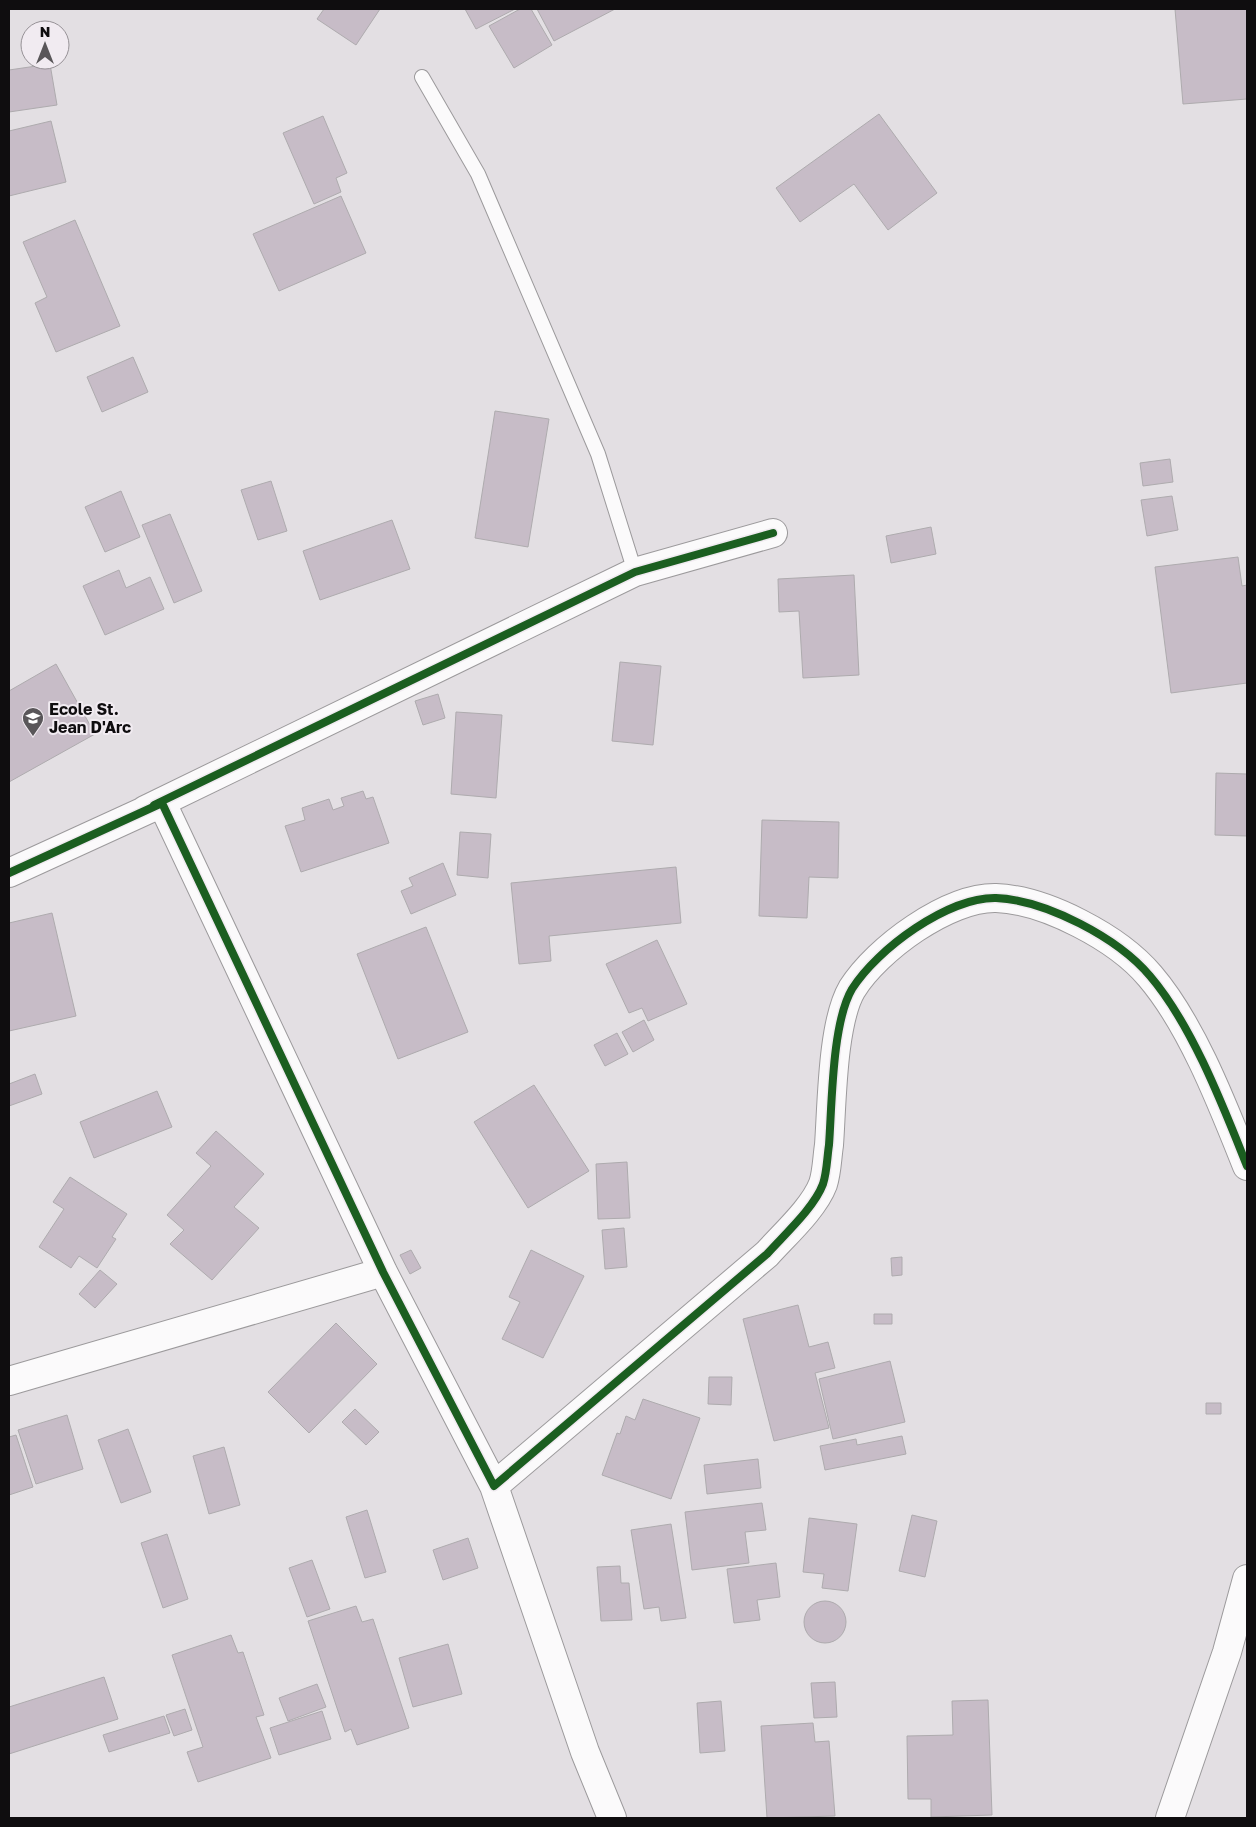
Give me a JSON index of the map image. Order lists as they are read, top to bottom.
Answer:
{
  "places": {
    "school or university": ["Ecole St. Jean D'Arc"]
  },
  "north": "top"
}
